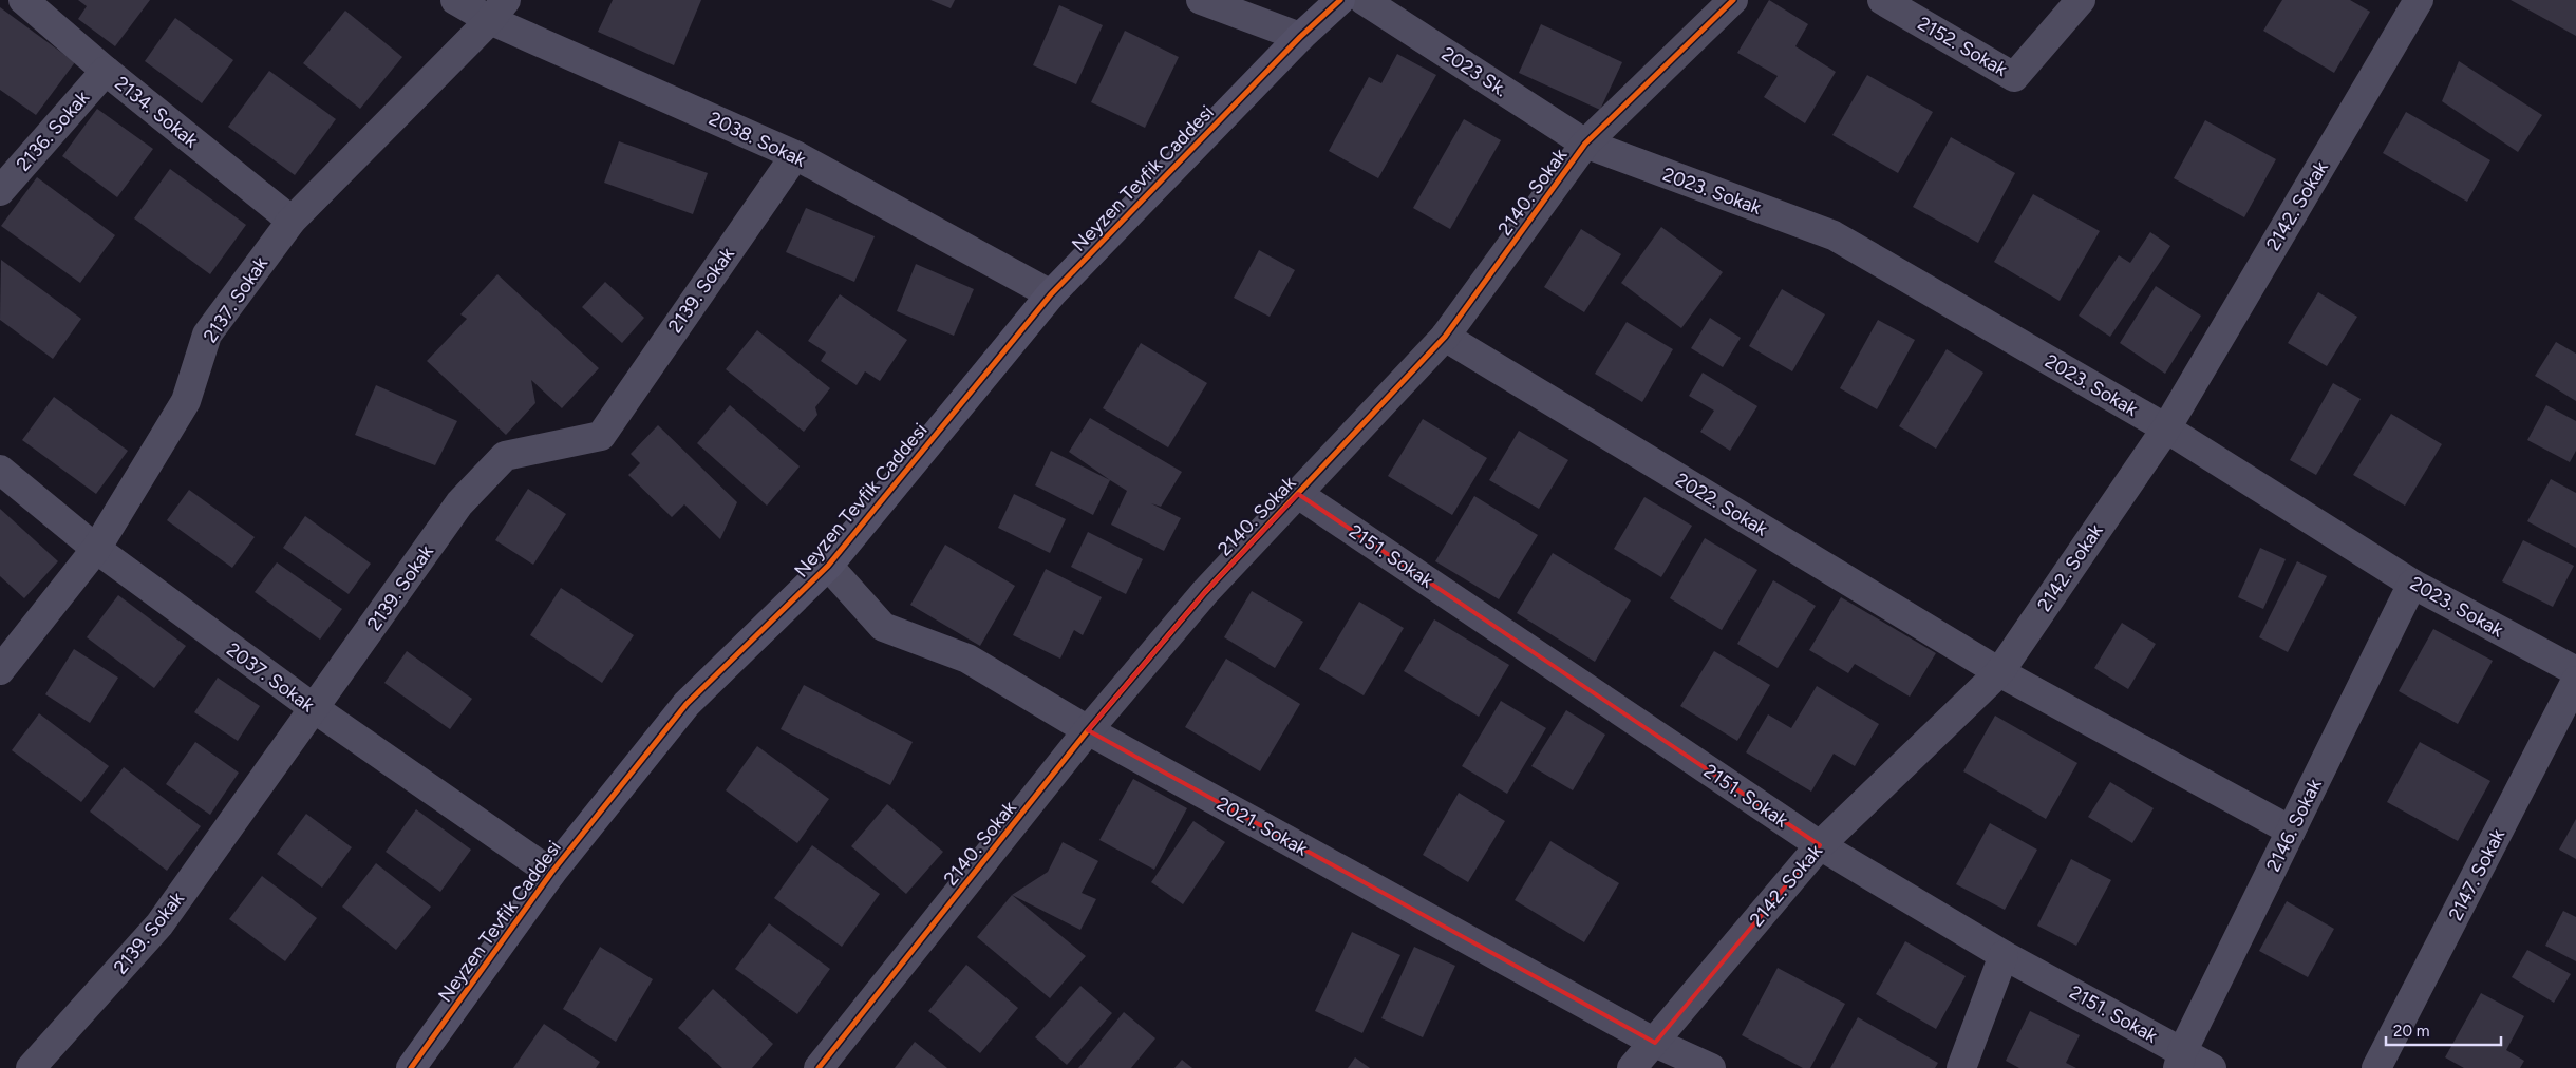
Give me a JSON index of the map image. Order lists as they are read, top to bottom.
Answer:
{
  "streets": {
    "street": [
      "2152. Sokak",
      "2023 Sk.",
      "2134. Sokak",
      "2136. Sokak",
      "2038. Sokak",
      "Neyzen Tevfik Caddesi",
      "2023. Sokak",
      "2140. Sokak",
      "2142. Sokak",
      "2139. Sokak",
      "2137. Sokak",
      "2022. Sokak",
      "2151. Sokak",
      "2037. Sokak",
      "2146. Sokak",
      "2021. Sokak",
      "2147. Sokak"
    ]
  },
  "crossings": [
    ["2023 Sk.", "2023. Sokak"],
    ["2023 Sk.", "2140. Sokak"],
    ["2134. Sokak", "2136. Sokak"],
    ["2134. Sokak", "2137. Sokak"],
    ["2038. Sokak", "Neyzen Tevfik Caddesi"],
    ["2038. Sokak", "2139. Sokak"],
    ["2038. Sokak", "2137. Sokak"],
    ["Neyzen Tevfik Caddesi", "2037. Sokak"],
    ["Neyzen Tevfik Caddesi", "2021. Sokak"],
    ["2023. Sokak", "2140. Sokak"],
    ["2023. Sokak", "2142. Sokak"],
    ["2023. Sokak", "2146. Sokak"],
    ["2140. Sokak", "2022. Sokak"],
    ["2140. Sokak", "2151. Sokak"],
    ["2140. Sokak", "2021. Sokak"],
    ["2142. Sokak", "2022. Sokak"],
    ["2142. Sokak", "2151. Sokak"],
    ["2142. Sokak", "2021. Sokak"],
    ["2139. Sokak", "2037. Sokak"],
    ["2137. Sokak", "2037. Sokak"],
    ["2022. Sokak", "2146. Sokak"],
    ["2151. Sokak", "2146. Sokak"]
  ],
  "scale_bar": "20 m"
}
